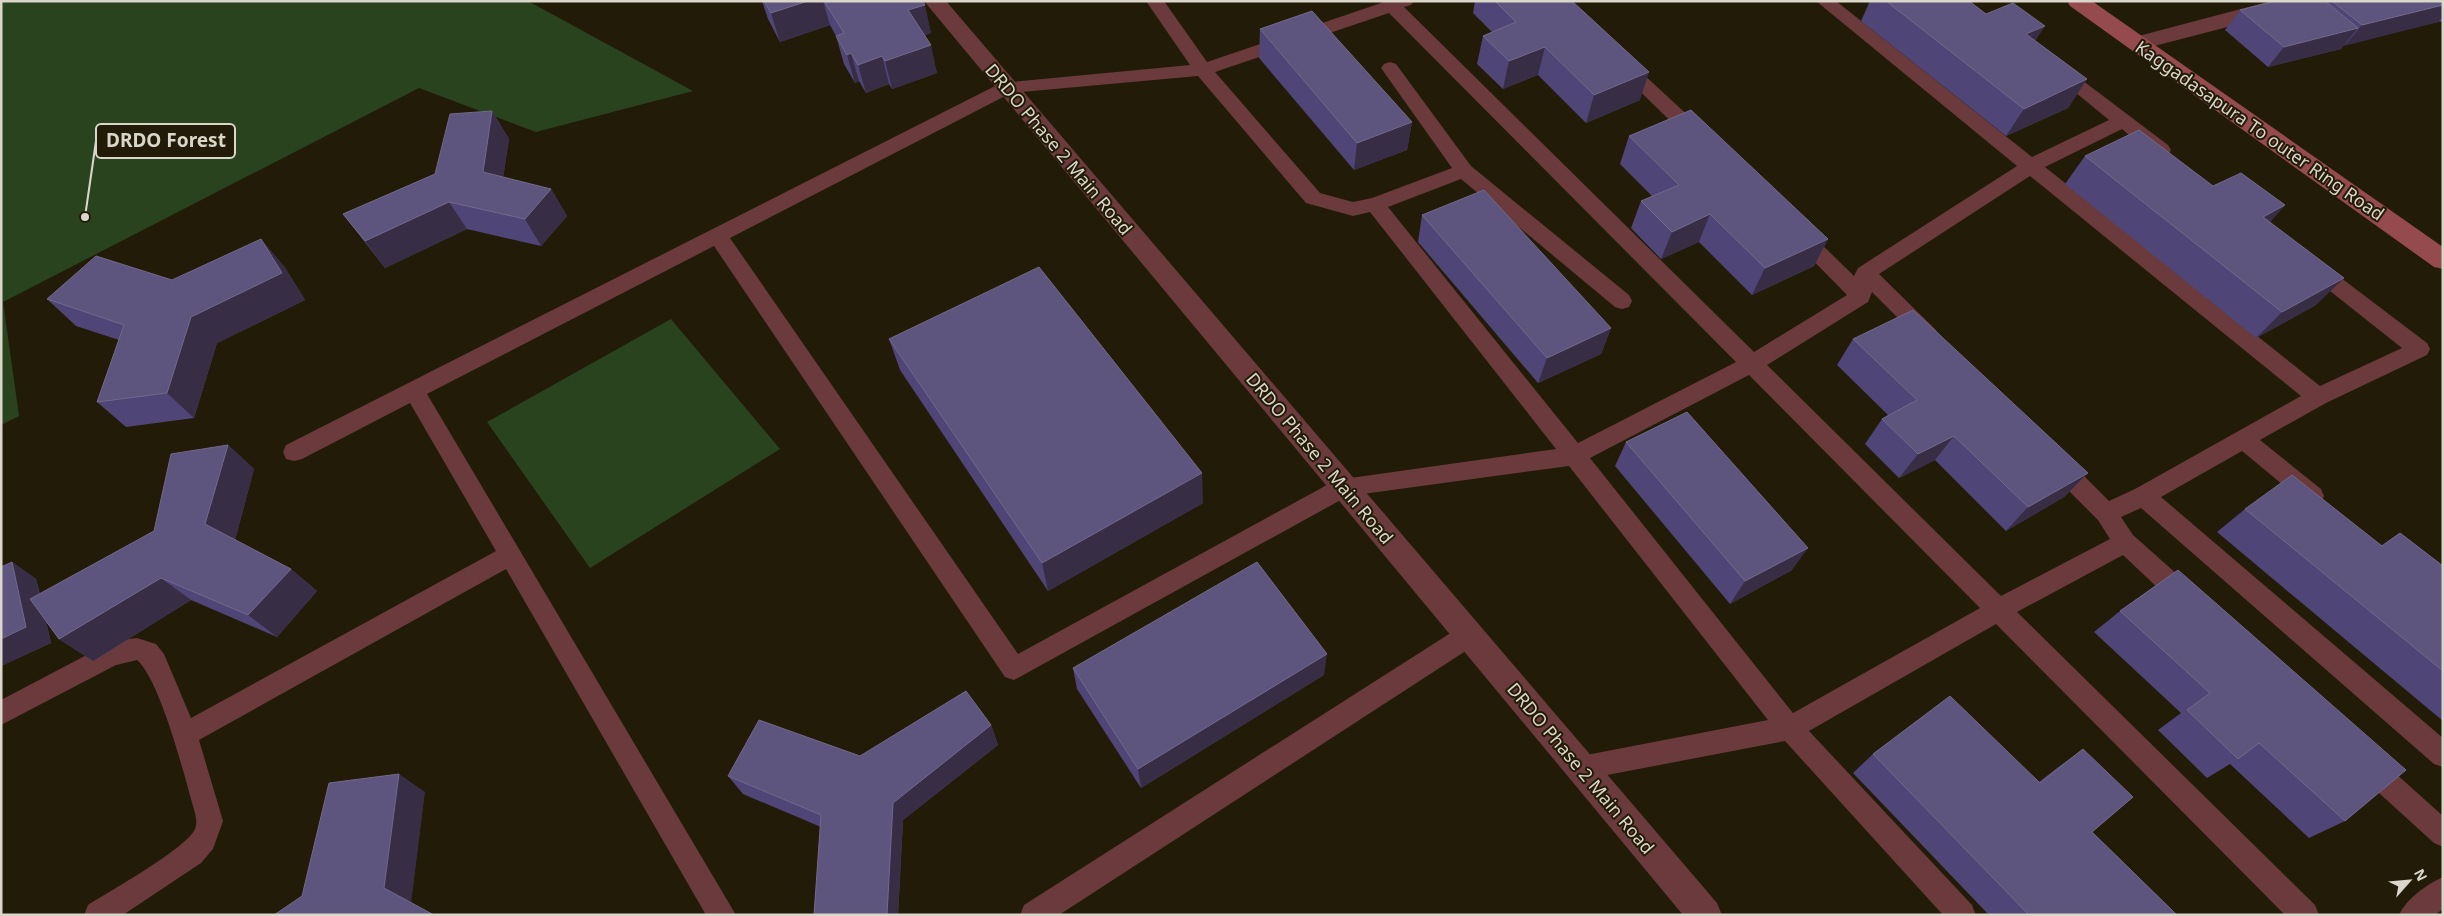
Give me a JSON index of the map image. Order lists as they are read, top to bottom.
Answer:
{
  "streets": {
    "street": ["Kaggadasapura To outer Ring Road", "DRDO Phase 2 Main Road"]
  },
  "places": ["DRDO Forest"],
  "north": "top right"
}
